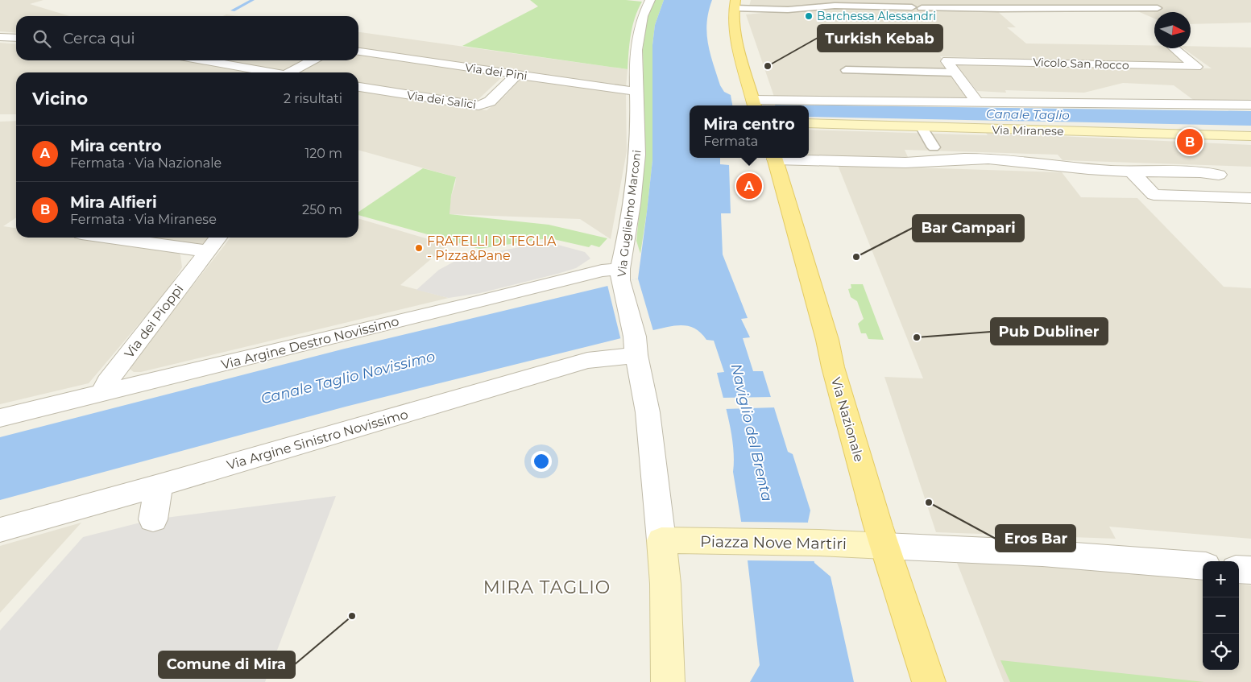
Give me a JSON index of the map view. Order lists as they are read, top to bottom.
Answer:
{
  "streets": {
    "main road": ["Via Miranese", "Via Nazionale", "Piazza Nove Martiri"],
    "street": [
      "Vicolo San Rocco",
      "Via dei Pini",
      "Via dei Salici",
      "Via Guglielmo Marconi",
      "Via dei Pioppi",
      "Via Argine Destro Novissimo",
      "Via Argine Sinistro Novissimo"
    ]
  },
  "crossings": [
    ["Via dei Pini", "Via dei Salici"],
    ["Via dei Pini", "Via Guglielmo Marconi"],
    ["Via Guglielmo Marconi", "Via Argine Destro Novissimo"],
    ["Via Guglielmo Marconi", "Via Argine Sinistro Novissimo"],
    ["Via dei Pioppi", "Via Argine Destro Novissimo"],
    ["Via Nazionale", "Piazza Nove Martiri"]
  ],
  "districts": ["MIRA TAGLIO"],
  "water": ["Canale Taglio", "Canale Taglio Novissimo", "Naviglio del Brenta"],
  "places": [
    "Barchessa Alessandri",
    "Turkish Kebab",
    "FRATELLI DI TEGLIA - Pizza&Pane",
    "Bar Campari",
    "Pub Dubliner",
    "Eros Bar",
    "Comune di Mira"
  ],
  "north": "right",
  "page": {
    "search": "Cerca qui",
    "heading": ["Vicino", "2 risultati"],
    "popup": ["Mira centro", "Fermata"],
    "list": [
      {
        "mark": "A",
        "name": "Mira centro",
        "note": "Fermata · Via Nazionale",
        "value": "120 m"
      },
      {
        "mark": "B",
        "name": "Mira Alfieri",
        "note": "Fermata · Via Miranese",
        "value": "250 m"
      }
    ],
    "pins": ["B", "A"],
    "map_buttons": ["+", "−"]
  }
}
